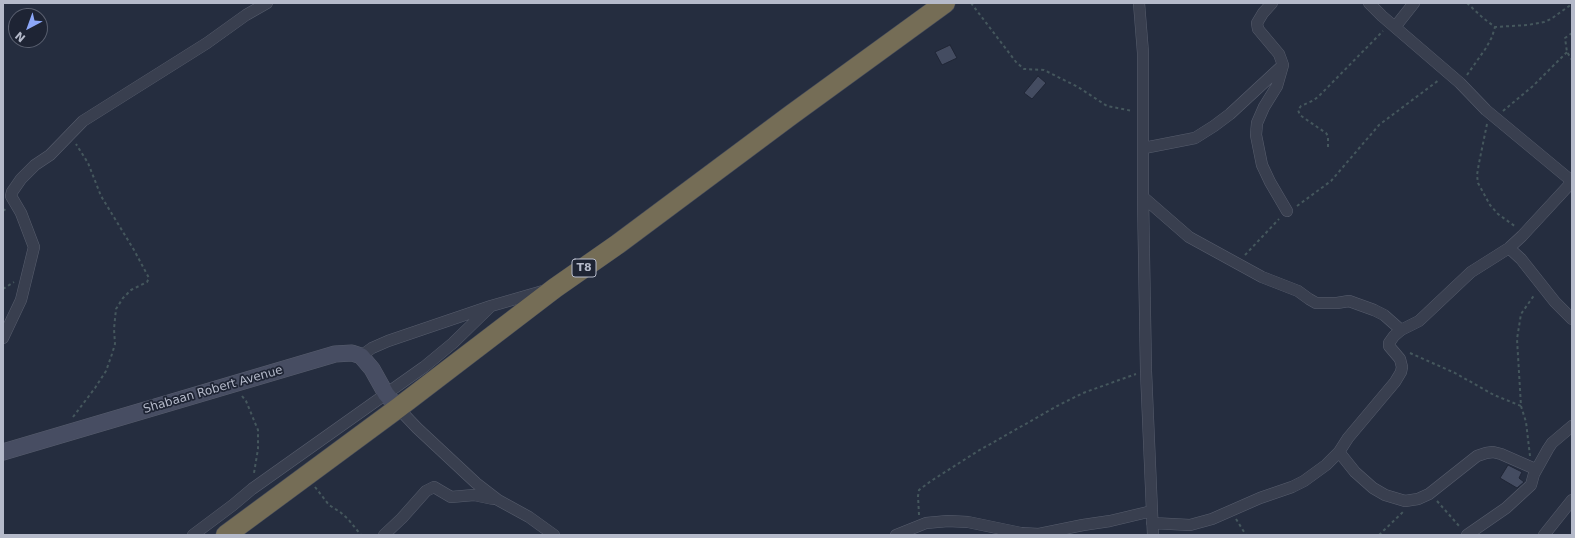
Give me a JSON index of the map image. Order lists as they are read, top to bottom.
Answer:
{
  "streets": {
    "highway": ["T8"],
    "street": ["Shabaan Robert Avenue"]
  },
  "north": "bottom left"
}
